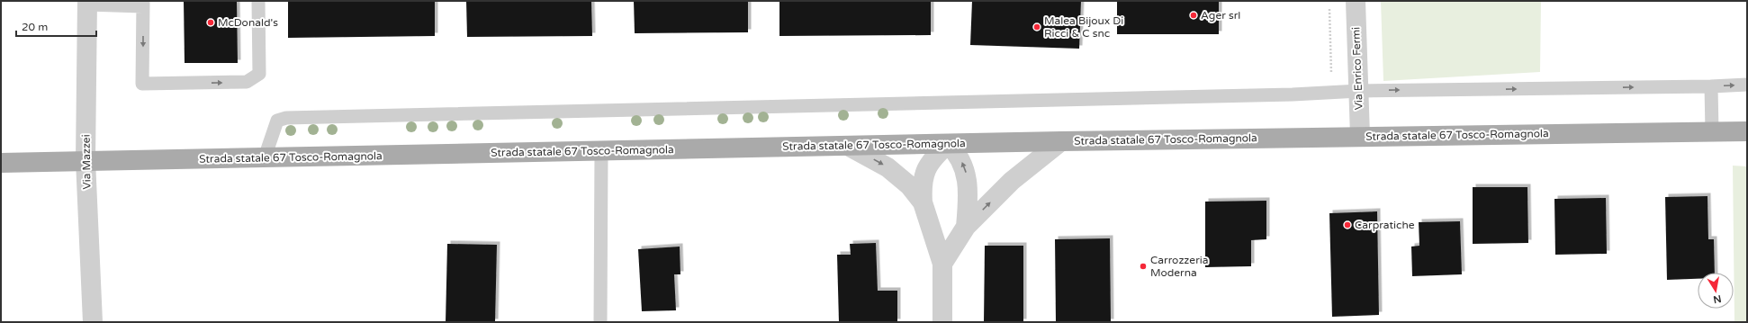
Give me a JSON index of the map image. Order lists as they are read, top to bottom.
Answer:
{
  "streets": {
    "main road": ["Strada statale 67 Tosco-Romagnola"],
    "street": ["Via Enrico Fermi", "Via Mazzei"]
  },
  "crossings": [
    ["Via Enrico Fermi", "Strada statale 67 Tosco-Romagnola"],
    ["Strada statale 67 Tosco-Romagnola", "Via Mazzei"]
  ],
  "places": [
    "Ager srl",
    "McDonald's",
    "Malea Bijoux Di Ricci & C snc",
    "Carpratiche",
    "Carrozzeria Moderna"
  ],
  "scale_bar": "20 m",
  "north": "bottom"
}
